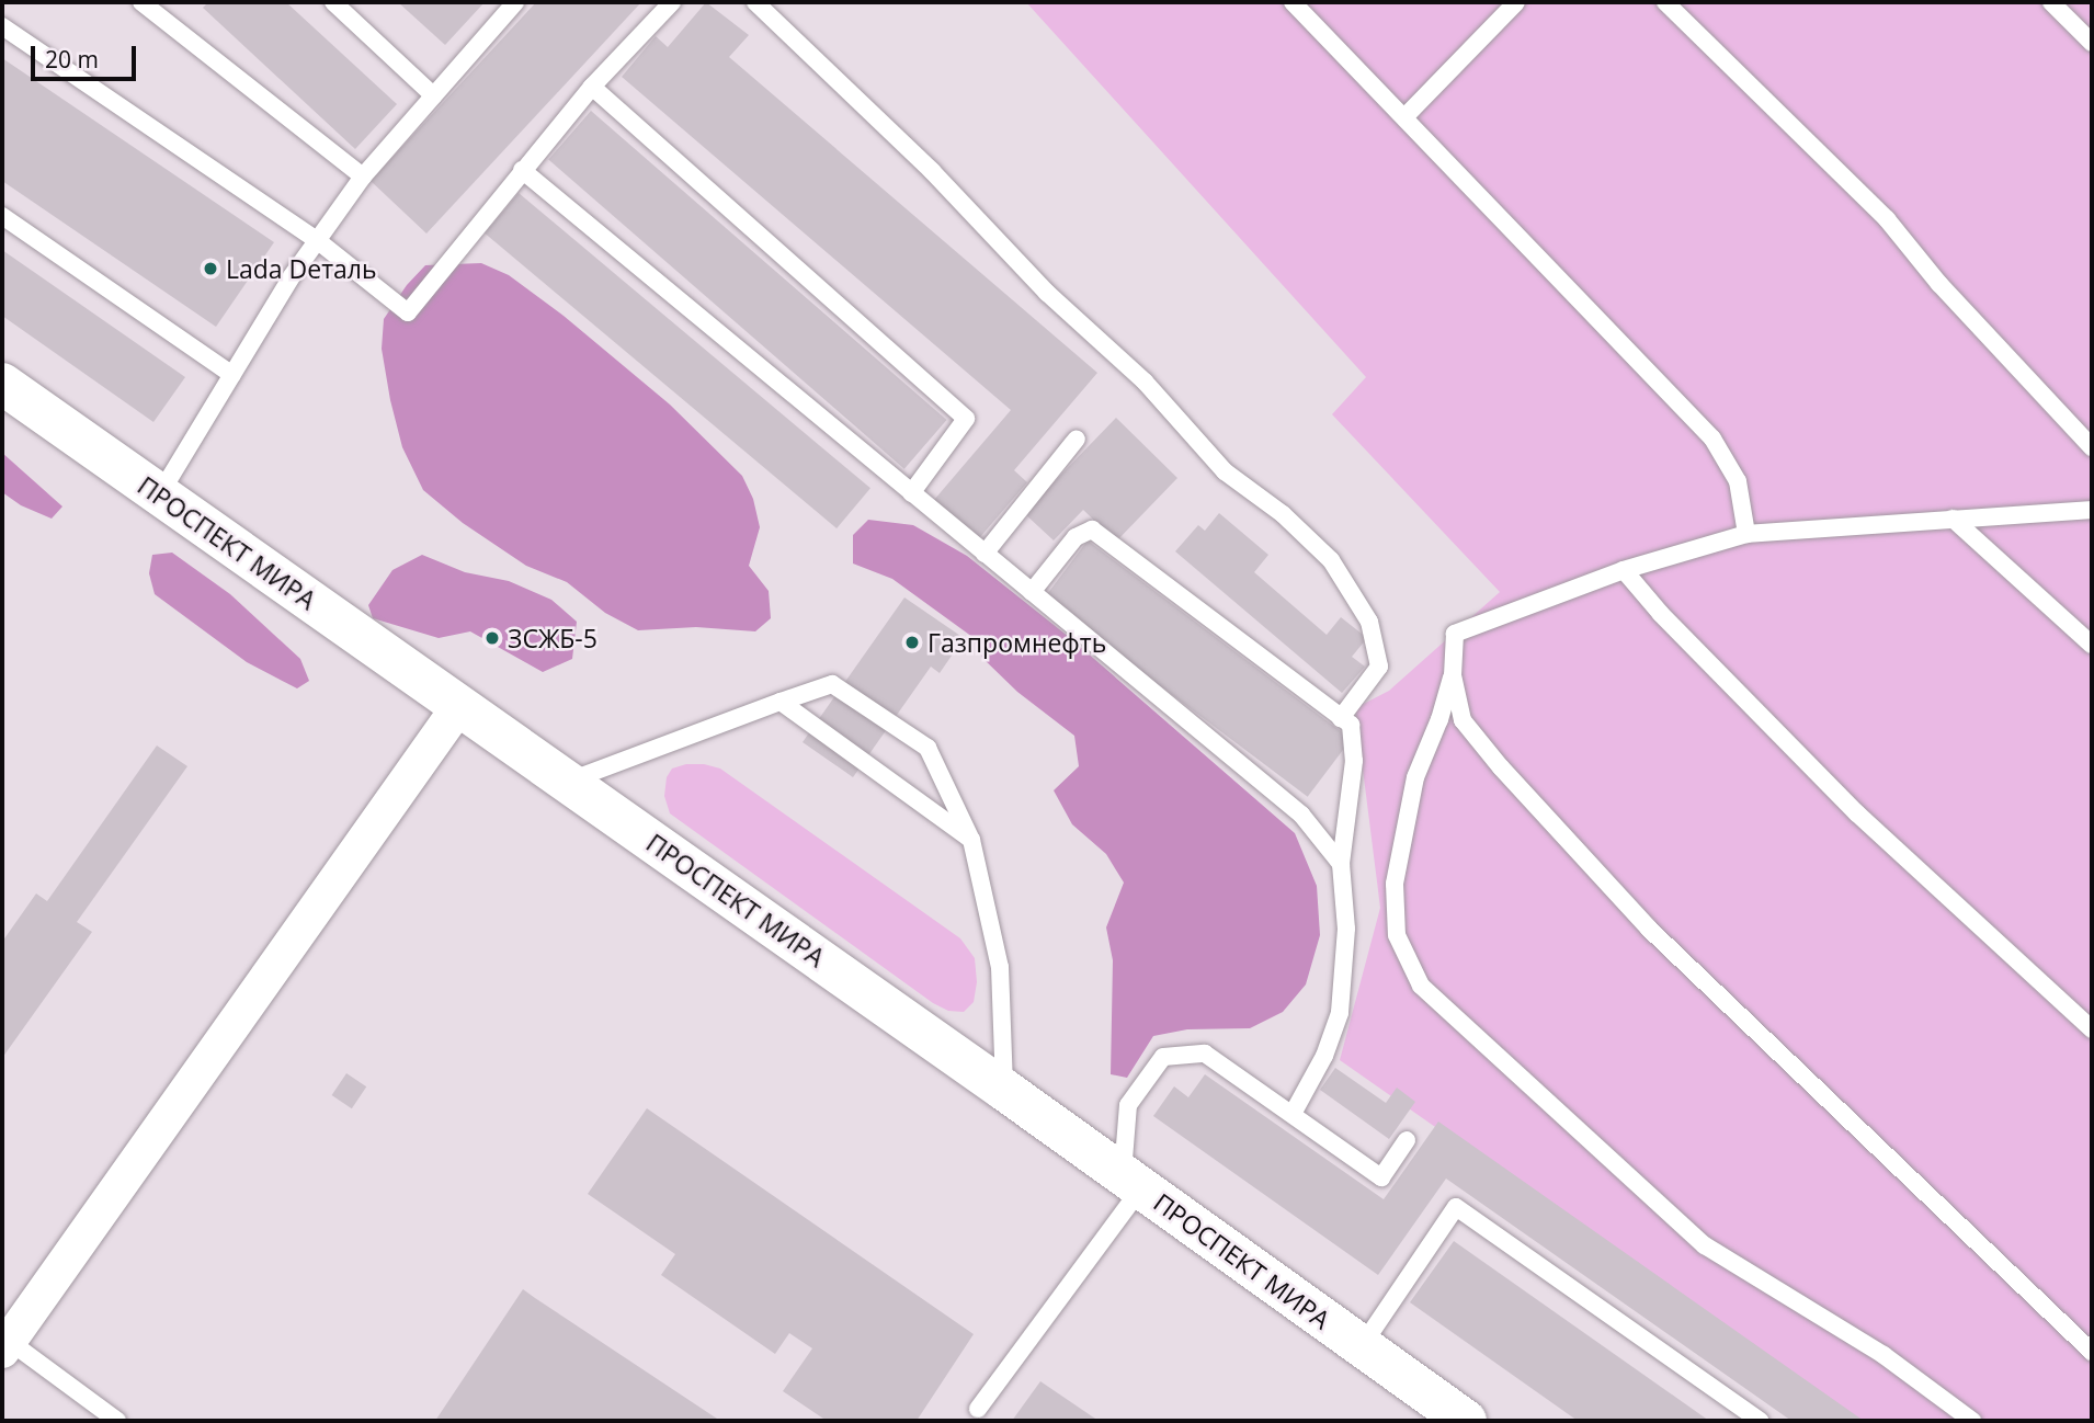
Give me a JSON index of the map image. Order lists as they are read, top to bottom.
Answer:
{
  "streets": {
    "street": ["ПРОСПЕКТ МИРА"]
  },
  "places": ["Lada Dеталь", "ЗСЖБ-5", "Газпромнефть"],
  "scale_bar": "20 m"
}
